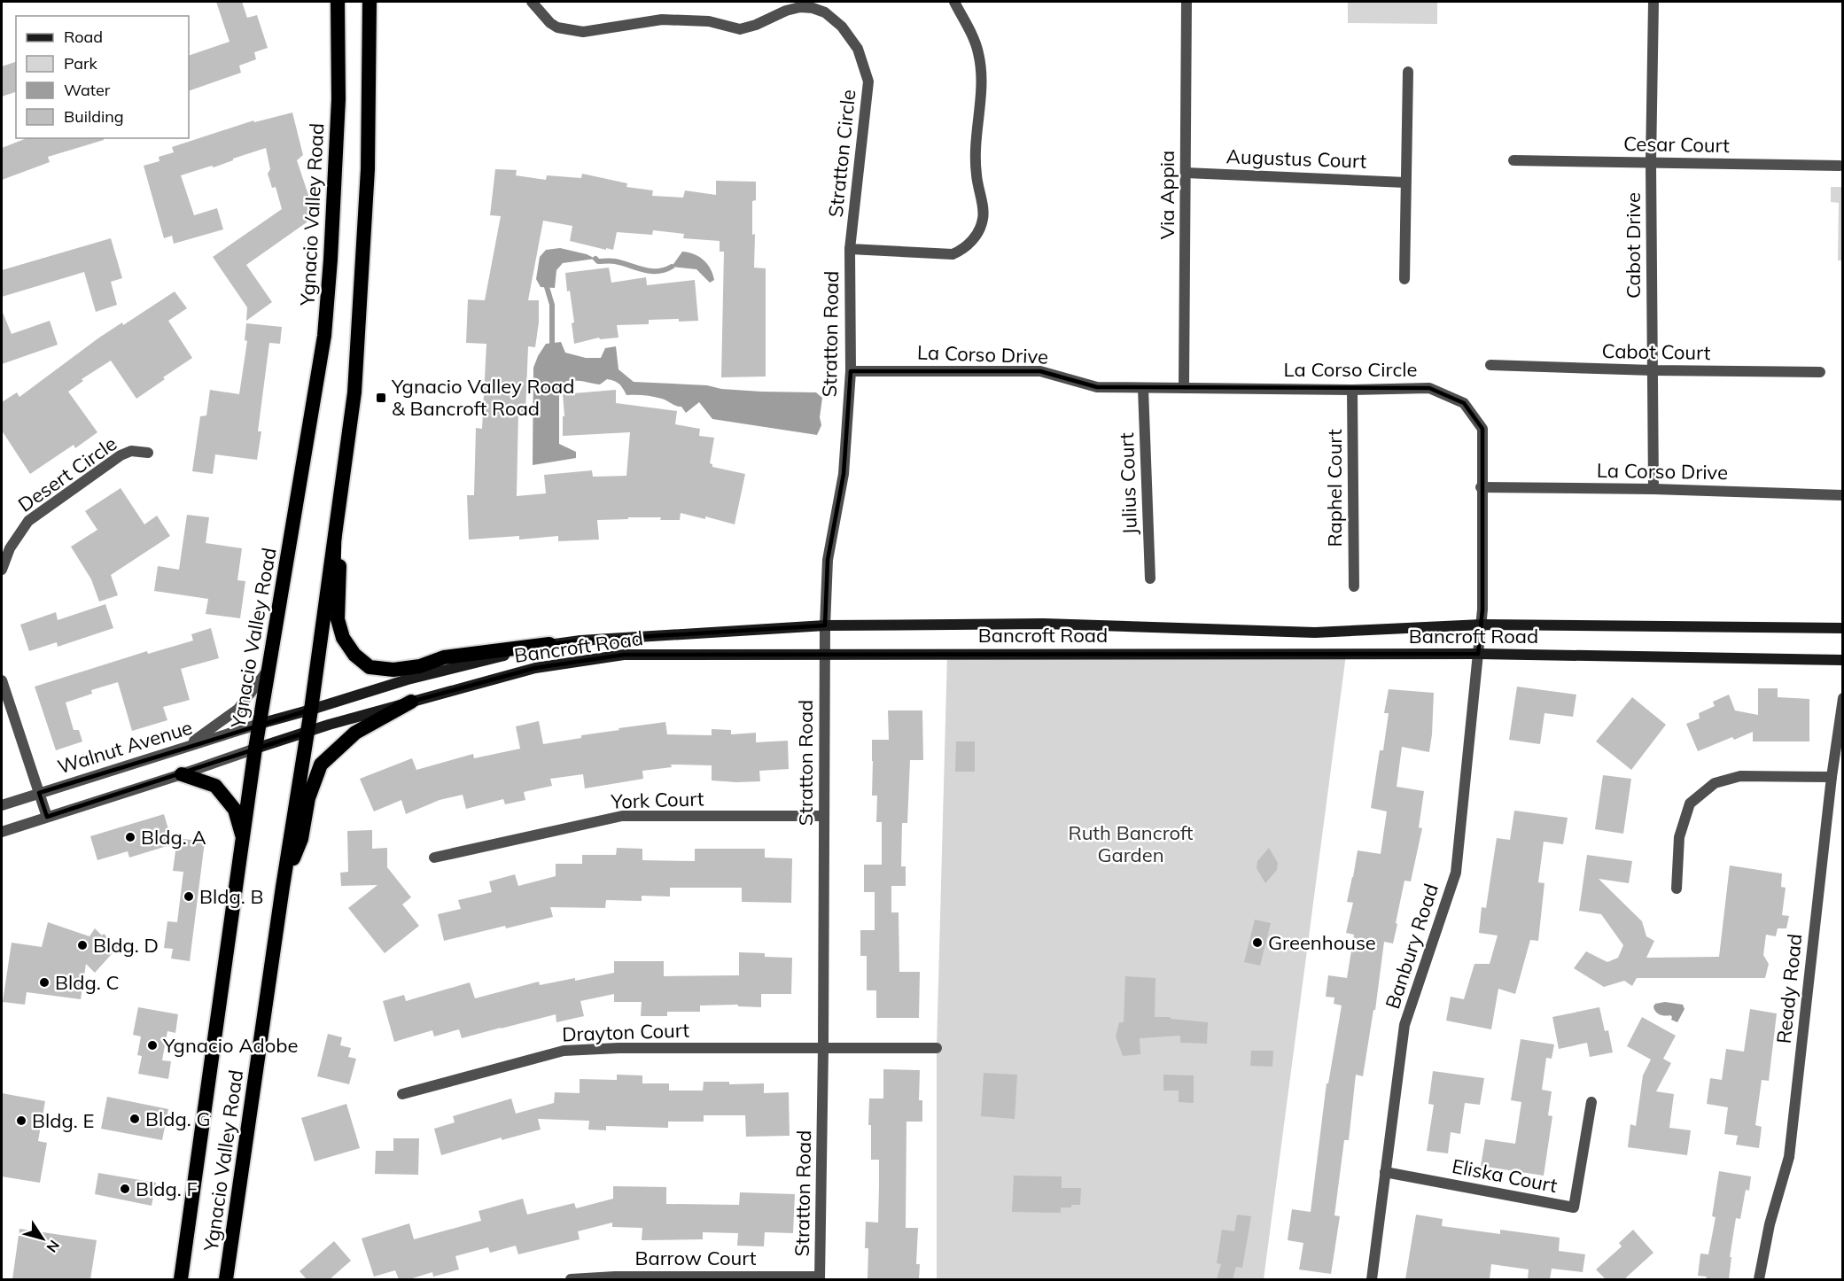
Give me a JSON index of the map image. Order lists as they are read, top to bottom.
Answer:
{
  "streets": {
    "highway": ["Ygnacio Valley Road"],
    "main road": ["Bancroft Road"],
    "street": [
      "Cesar Court",
      "Stratton Circle",
      "Augustus Court",
      "Via Appia",
      "Cabot Drive",
      "Stratton Road",
      "Cabot Court",
      "La Corso Drive",
      "La Corso Circle",
      "Desert Circle",
      "Julius Court",
      "Raphel Court",
      "Walnut Avenue",
      "York Court",
      "Banbury Road",
      "Ready Road",
      "Drayton Court",
      "Eliska Court",
      "Barrow Court"
    ]
  },
  "crossings": [
    ["Cesar Court", "Cabot Drive"],
    ["Stratton Circle", "Stratton Road"],
    ["Augustus Court", "Via Appia"],
    ["Via Appia", "La Corso Circle"],
    ["Ygnacio Valley Road", "Bancroft Road"],
    ["Ygnacio Valley Road", "Walnut Avenue"],
    ["Cabot Drive", "Cabot Court"],
    ["Cabot Drive", "La Corso Drive"],
    ["Stratton Road", "La Corso Drive"],
    ["Stratton Road", "Bancroft Road"],
    ["Stratton Road", "York Court"],
    ["Stratton Road", "Drayton Court"],
    ["Stratton Road", "Barrow Court"],
    ["La Corso Drive", "La Corso Circle"],
    ["La Corso Drive", "Julius Court"],
    ["La Corso Circle", "Julius Court"],
    ["La Corso Circle", "Raphel Court"],
    ["La Corso Circle", "Bancroft Road"],
    ["La Corso Circle", "Banbury Road"],
    ["Bancroft Road", "Walnut Avenue"],
    ["Bancroft Road", "Banbury Road"],
    ["Banbury Road", "Eliska Court"]
  ],
  "parks": ["Ruth Bancroft Garden"],
  "places": {
    "transit": ["Ygnacio Valley Road & Bancroft Road"],
    "other": [
      "Bldg. A",
      "Bldg. B",
      "Greenhouse",
      "Bldg. D",
      "Bldg. C",
      "Ygnacio Adobe",
      "Bldg. G",
      "Bldg. E",
      "Bldg. F"
    ]
  },
  "legend": [
    "Road",
    "Park",
    "Water",
    "Building"
  ],
  "north": "bottom right"
}
